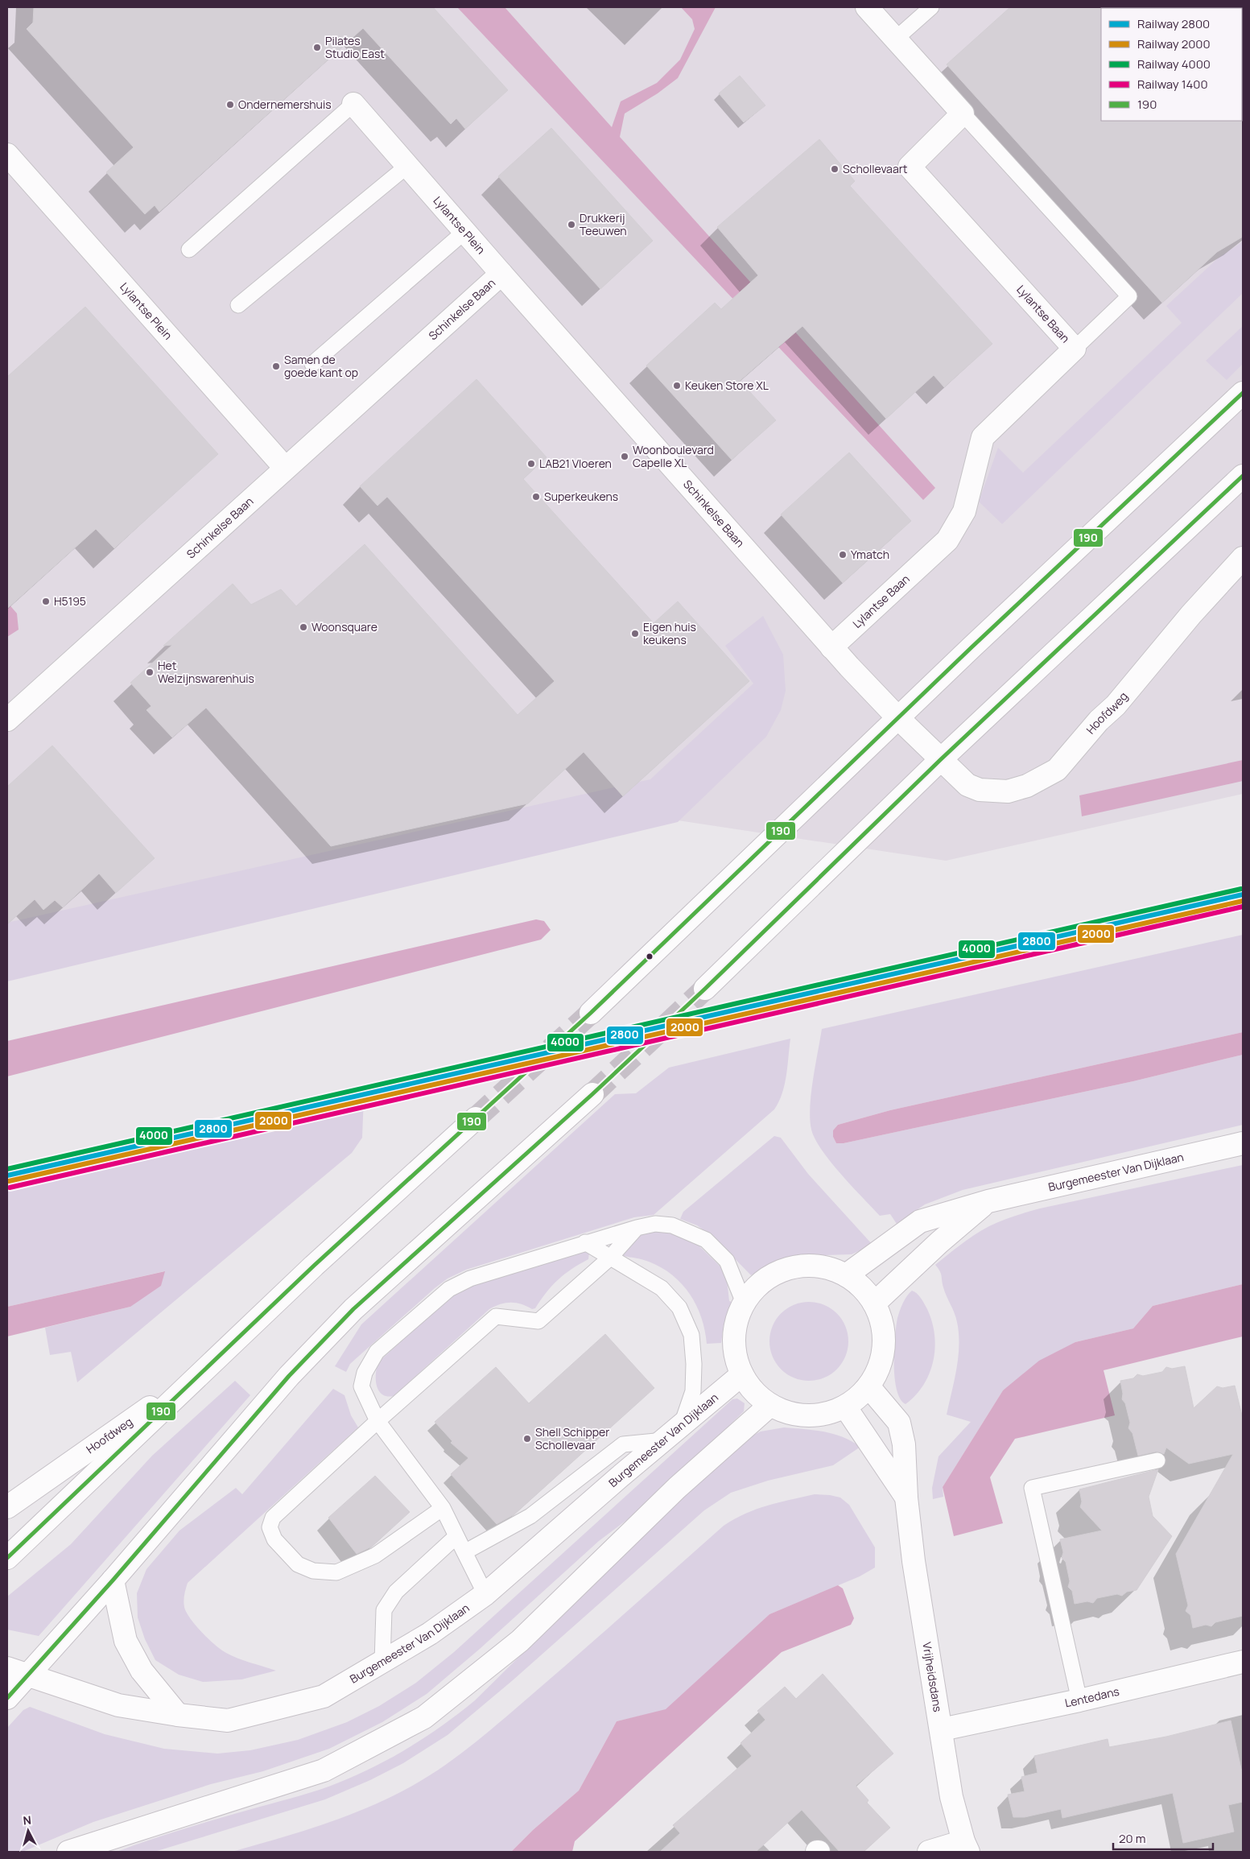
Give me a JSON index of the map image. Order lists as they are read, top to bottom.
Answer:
{
  "streets": {
    "street": [
      "Lylantse Plein",
      "Schinkelse Baan",
      "Lylantse Baan",
      "Hoofdweg",
      "Burgemeester Van Dijklaan",
      "Vrijheidsdans",
      "Lentedans"
    ]
  },
  "crossings": [
    ["Lylantse Plein", "Schinkelse Baan"],
    ["Schinkelse Baan", "Lylantse Baan"],
    ["Schinkelse Baan", "Hoofdweg"],
    ["Vrijheidsdans", "Lentedans"]
  ],
  "places": [
    "Pilates Studio East",
    "Ondernemershuis",
    "Schollevaart",
    "Drukkerij Teeuwen",
    "Samen de goede kant op",
    "Keuken Store XL",
    "Woonboulevard Capelle XL",
    "LAB21 Vloeren",
    "Superkeukens",
    "Ymatch",
    "H5195",
    "Woonsquare",
    "Eigen huis keukens",
    "Het Welzijnswarenhuis",
    "Shell Schipper Schollevaar"
  ],
  "lines": [
    "transit line 190",
    "rail line 4000",
    "rail line 2800",
    "rail line 2000",
    "rail line 1400"
  ],
  "legend": [
    "Railway 2800",
    "Railway 2000",
    "Railway 4000",
    "Railway 1400",
    "190"
  ],
  "scale_bar": "20 m",
  "north": "top"
}
